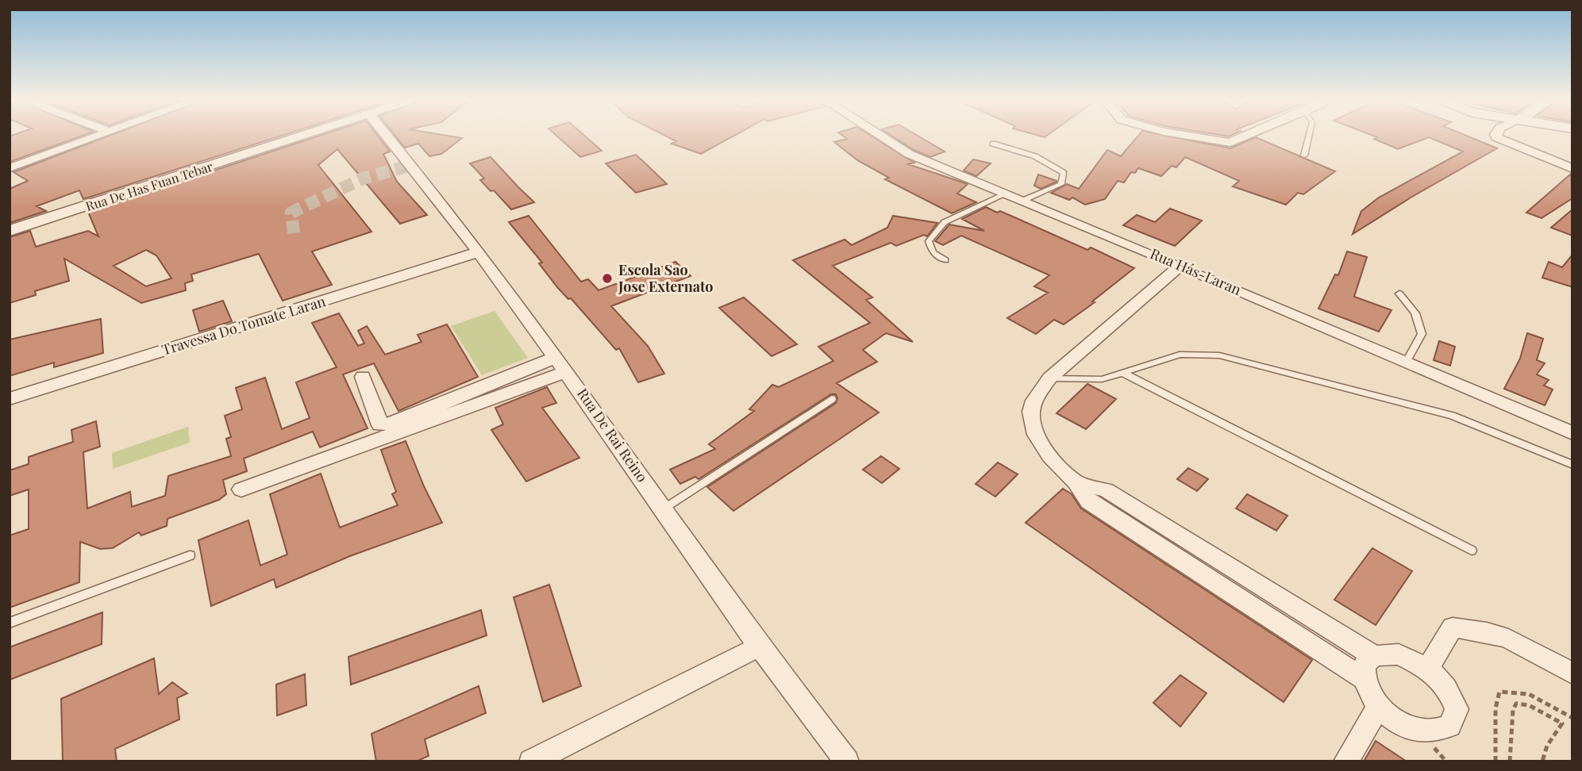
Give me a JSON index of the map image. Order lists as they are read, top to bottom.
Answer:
{
  "streets": {
    "street": [
      "Rua De Has Fuan Tebar",
      "Rua Hás-Laran",
      "Travessa Do Tomate Laran",
      "Rua De Rai Reino"
    ]
  },
  "crossings": [
    ["Travessa Do Tomate Laran", "Rua De Rai Reino"]
  ],
  "places": ["Escola Sao Jose Externato"]
}
